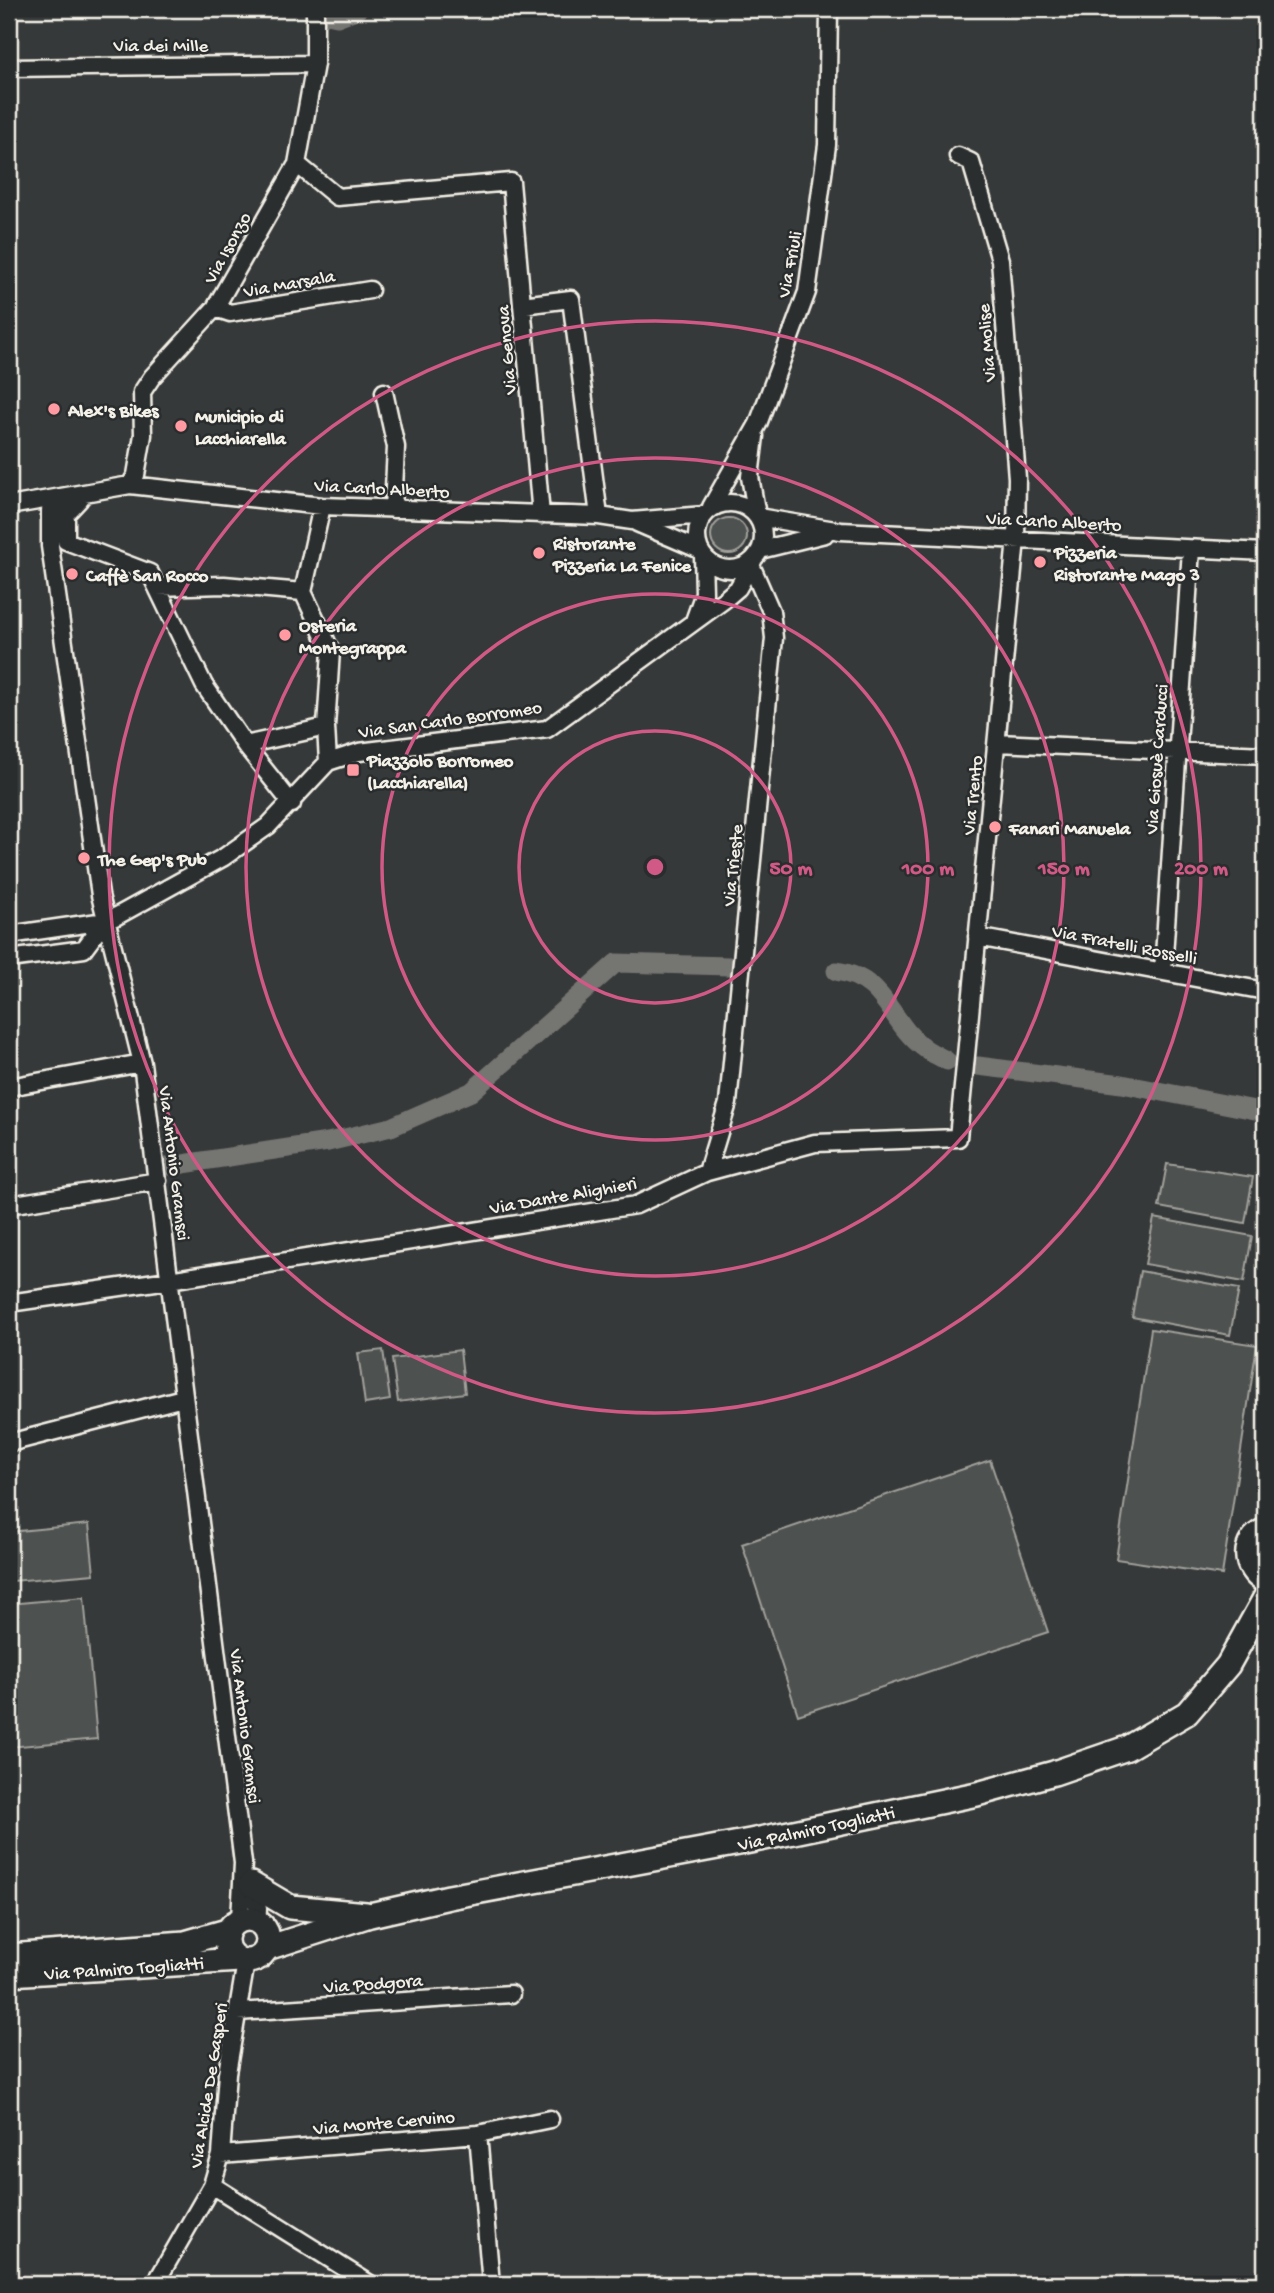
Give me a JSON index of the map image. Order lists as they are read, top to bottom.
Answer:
{
  "streets": {
    "street": [
      "Via dei Mille",
      "Via Isonzo",
      "Via Friuli",
      "Via Marsala",
      "Via Molise",
      "Via Genova",
      "Via Carlo Alberto",
      "Via San Carlo Borromeo",
      "Via Giosuè Carducci",
      "Via Trento",
      "Via Trieste",
      "Via Fratelli Rosselli",
      "Via Antonio Gramsci",
      "Via Dante Alighieri",
      "Via Palmiro Togliatti",
      "Via Podgora",
      "Via Alcide De Gasperi",
      "Via Monte Cervino"
    ]
  },
  "crossings": [
    ["Via dei Mille", "Via Isonzo"],
    ["Via Isonzo", "Via Marsala"],
    ["Via Isonzo", "Via Genova"],
    ["Via Isonzo", "Via Carlo Alberto"],
    ["Via Friuli", "Via Carlo Alberto"],
    ["Via Friuli", "Via San Carlo Borromeo"],
    ["Via Friuli", "Via Trieste"],
    ["Via Molise", "Via Carlo Alberto"],
    ["Via Molise", "Via Trento"],
    ["Via Genova", "Via Carlo Alberto"],
    ["Via Carlo Alberto", "Via San Carlo Borromeo"],
    ["Via Carlo Alberto", "Via Giosuè Carducci"],
    ["Via Carlo Alberto", "Via Trento"],
    ["Via Carlo Alberto", "Via Trieste"],
    ["Via Carlo Alberto", "Via Antonio Gramsci"],
    ["Via San Carlo Borromeo", "Via Trieste"],
    ["Via Giosuè Carducci", "Via Fratelli Rosselli"],
    ["Via Trento", "Via Fratelli Rosselli"],
    ["Via Trento", "Via Dante Alighieri"],
    ["Via Trieste", "Via Dante Alighieri"],
    ["Via Antonio Gramsci", "Via Dante Alighieri"],
    ["Via Antonio Gramsci", "Via Palmiro Togliatti"],
    ["Via Antonio Gramsci", "Via Alcide De Gasperi"],
    ["Via Palmiro Togliatti", "Via Alcide De Gasperi"],
    ["Via Podgora", "Via Alcide De Gasperi"],
    ["Via Alcide De Gasperi", "Via Monte Cervino"]
  ],
  "places": {
    "other": [
      "Alex's Bikes",
      "Municipio di Lacchiarella",
      "Ristorante Pizzeria La Fenice",
      "Pizzeria Ristorante Mago 3",
      "Caffè San Rocco",
      "Osteria Montegrappa",
      "Fanari Manuela",
      "The Gep's Pub"
    ],
    "transit": ["Piazzolo Borromeo (Lacchiarella)"]
  },
  "rings": [
    "50 m",
    "100 m",
    "150 m",
    "200 m"
  ]
}
